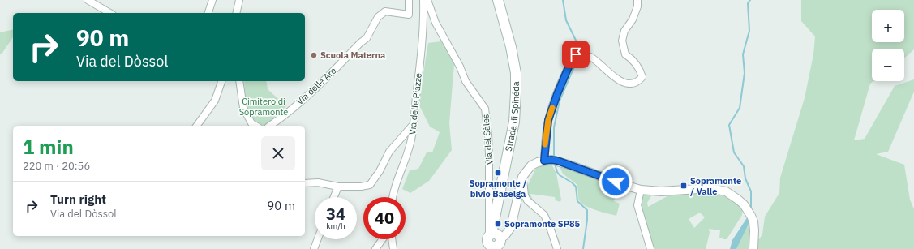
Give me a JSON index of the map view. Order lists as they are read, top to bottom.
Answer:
{
  "streets": {
    "main road": ["Strada di Spinéda"],
    "street": ["Via delle Are", "Via delle Piazze", "Via del Sàles"]
  },
  "crossings": [
    ["Strada di Spinéda", "Via del Sàles"]
  ],
  "parks": ["Cimitero di Sopramonte"],
  "places": {
    "other": ["Scuola Materna"],
    "transit": ["Sopramonte / bivio Baselga", "Sopramonte / Valle", "Sopramonte SP85"]
  },
  "page": {
    "map_buttons": ["+", "−"],
    "turn": ["90 m", "Via del Dòssol"],
    "heading": ["1 min", "220 m · 20:56"],
    "list": [
      {
        "name": "Turn right",
        "note": "Via del Dòssol",
        "value": "90 m"
      }
    ],
    "speed": "34 km/h",
    "limit": "40"
  }
}
